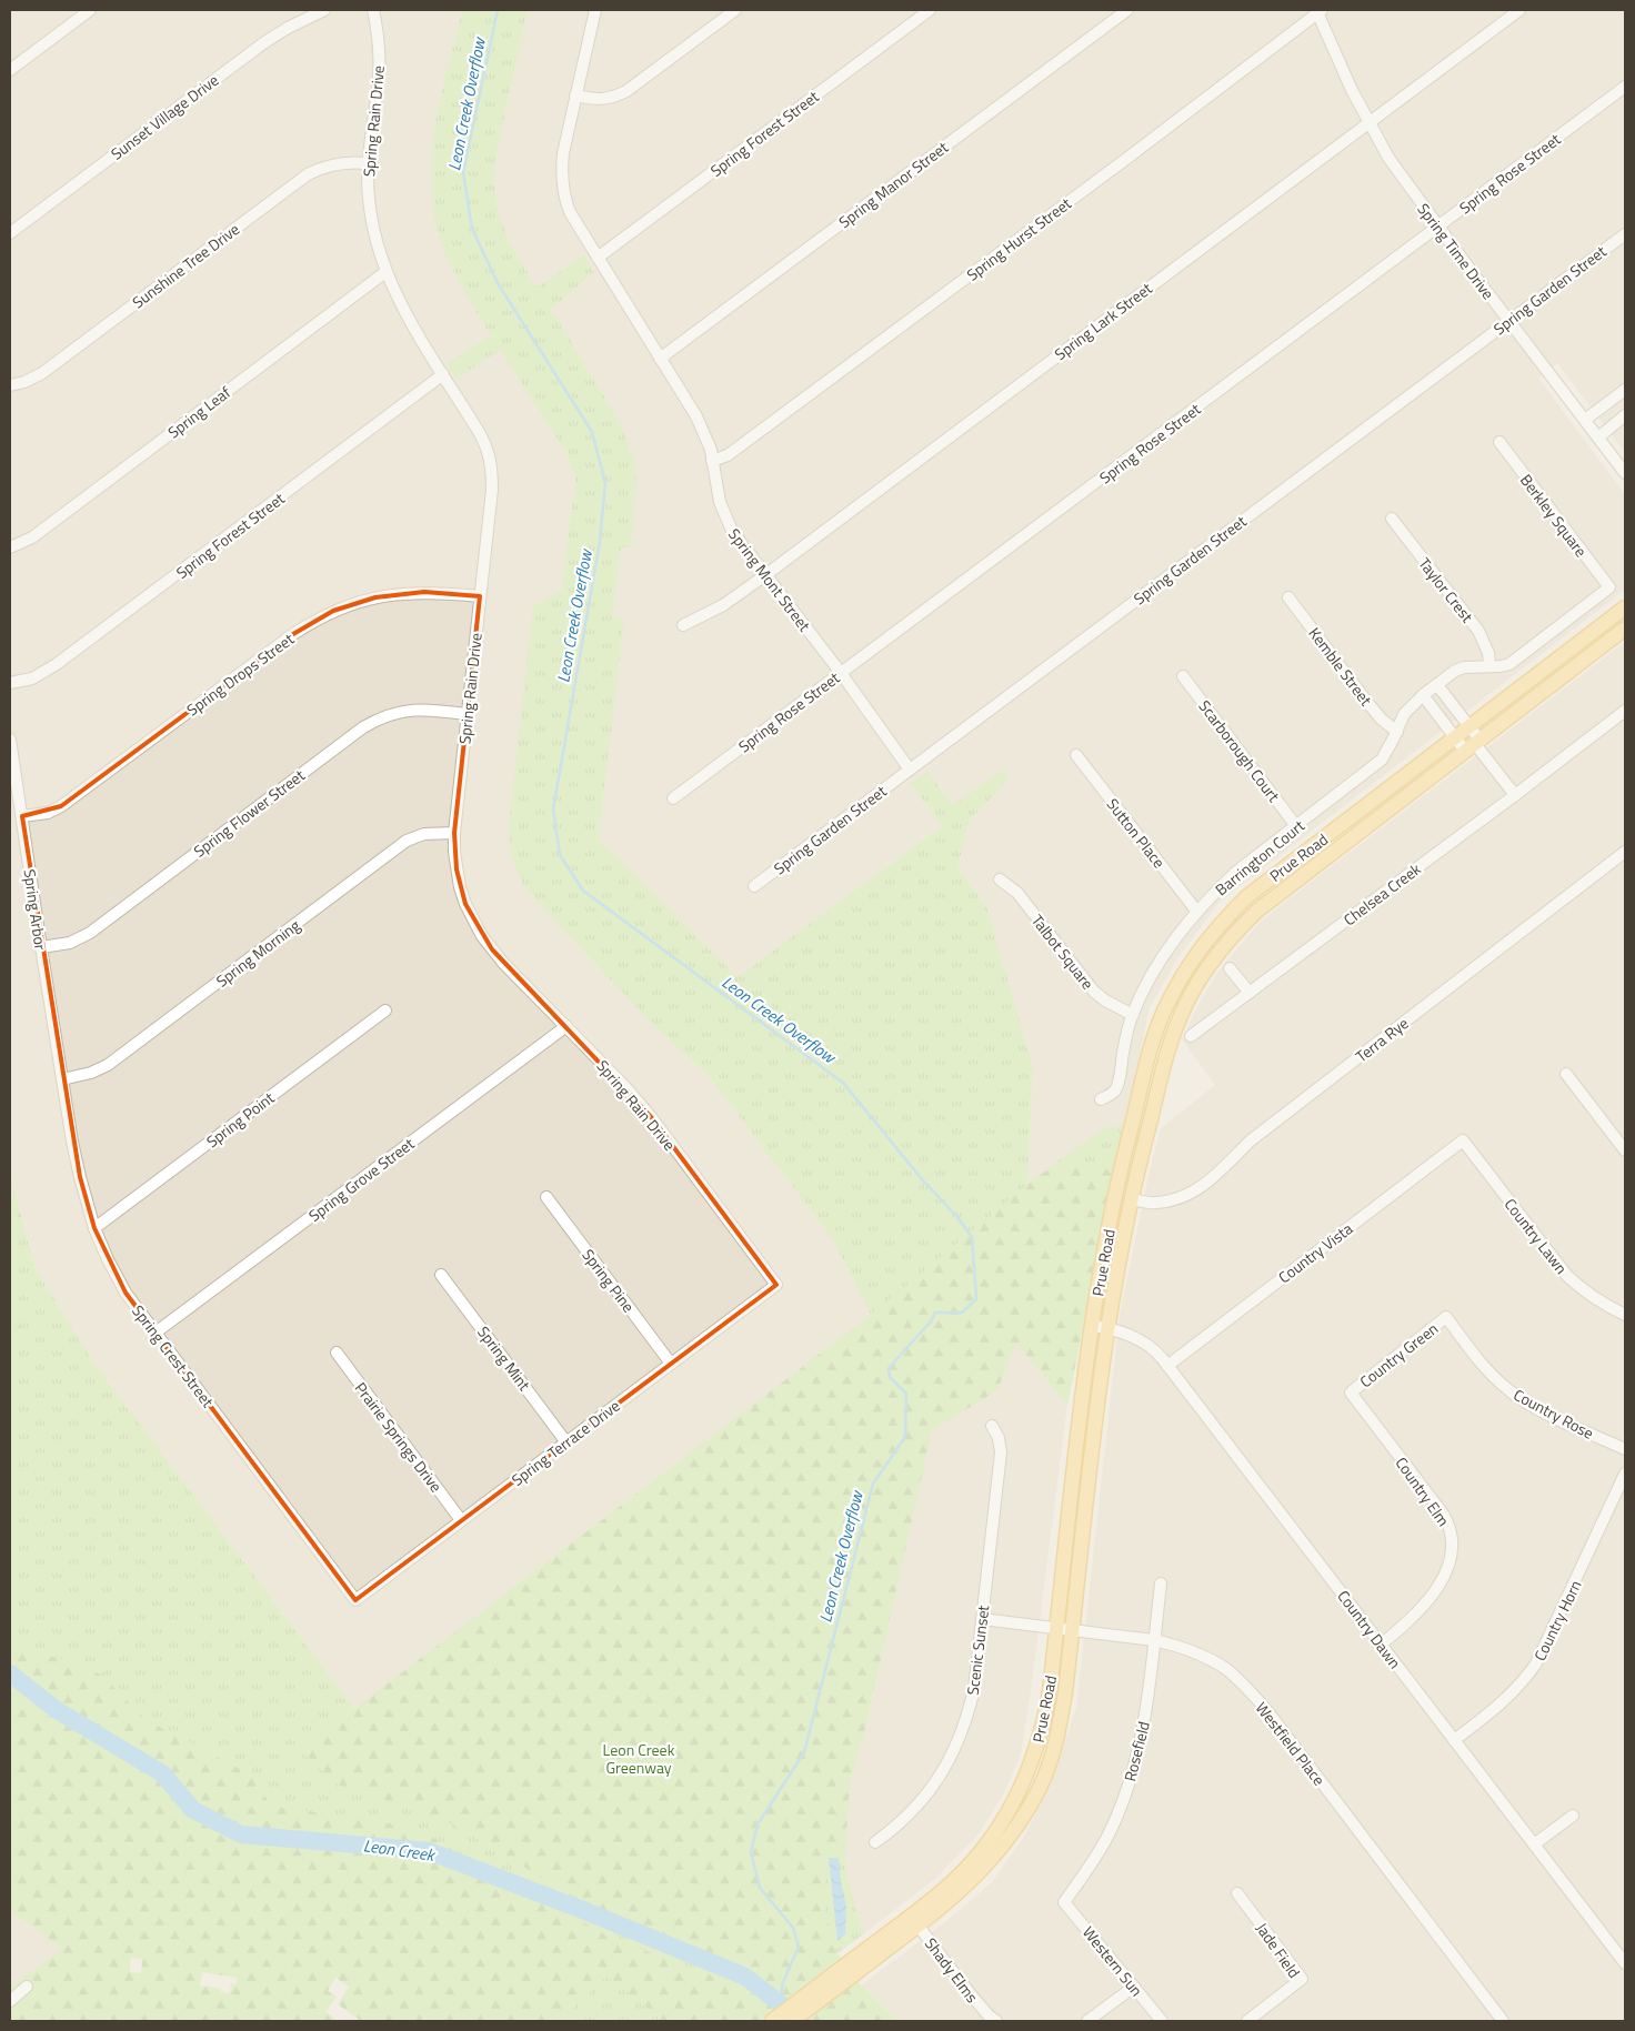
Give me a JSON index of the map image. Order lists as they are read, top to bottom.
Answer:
{
  "streets": {
    "main road": ["Prue Road"],
    "street": [
      "Sunset Village Drive",
      "Spring Rain Drive",
      "Spring Forest Street",
      "Spring Rose Street",
      "Spring Manor Street",
      "Spring Hurst Street",
      "Spring Time Drive",
      "Sunshine Tree Drive",
      "Spring Garden Street",
      "Spring Lark Street",
      "Spring Leaf",
      "Berkley Square",
      "Spring Mont Street",
      "Taylor Crest",
      "Kemble Street",
      "Spring Drops Street",
      "Scarborough Court",
      "Spring Flower Street",
      "Sutton Place",
      "Barrington Court",
      "Chelsea Creek",
      "Spring Arbor",
      "Talbot Square",
      "Spring Morning",
      "Terra Rye",
      "Spring Point",
      "Spring Grove Street",
      "Country Lawn",
      "Country Vista",
      "Spring Pine",
      "Country Green",
      "Spring Crest Street",
      "Spring Mint",
      "Country Rose",
      "Prairie Springs Drive",
      "Spring Terrace Drive",
      "Country Elm",
      "Country Horn",
      "Country Dawn",
      "Scenic Sunset",
      "Westfield Place",
      "Rosefield",
      "Jade Field",
      "Western Sun",
      "Shady Elms"
    ]
  },
  "crossings": [
    ["Spring Rain Drive", "Spring Forest Street"],
    ["Spring Rain Drive", "Sunshine Tree Drive"],
    ["Spring Rain Drive", "Spring Leaf"],
    ["Spring Rain Drive", "Spring Drops Street"],
    ["Spring Rain Drive", "Spring Flower Street"],
    ["Spring Rain Drive", "Spring Morning"],
    ["Spring Rain Drive", "Spring Grove Street"],
    ["Spring Rain Drive", "Spring Terrace Drive"],
    ["Spring Forest Street", "Spring Mont Street"],
    ["Spring Rose Street", "Spring Time Drive"],
    ["Spring Rose Street", "Spring Mont Street"],
    ["Spring Manor Street", "Spring Mont Street"],
    ["Spring Hurst Street", "Spring Time Drive"],
    ["Spring Hurst Street", "Spring Mont Street"],
    ["Spring Time Drive", "Spring Garden Street"],
    ["Spring Time Drive", "Spring Lark Street"],
    ["Spring Garden Street", "Spring Mont Street"],
    ["Spring Lark Street", "Spring Mont Street"],
    ["Berkley Square", "Barrington Court"],
    ["Taylor Crest", "Barrington Court"],
    ["Kemble Street", "Barrington Court"],
    ["Spring Drops Street", "Spring Arbor"],
    ["Scarborough Court", "Barrington Court"],
    ["Spring Flower Street", "Spring Arbor"],
    ["Sutton Place", "Barrington Court"],
    ["Barrington Court", "Talbot Square"],
    ["Prue Road", "Terra Rye"],
    ["Prue Road", "Country Dawn"],
    ["Prue Road", "Westfield Place"],
    ["Prue Road", "Shady Elms"],
    ["Spring Arbor", "Spring Morning"],
    ["Spring Arbor", "Spring Crest Street"],
    ["Spring Morning", "Spring Crest Street"],
    ["Spring Point", "Spring Crest Street"],
    ["Spring Grove Street", "Spring Crest Street"],
    ["Country Lawn", "Country Vista"],
    ["Country Vista", "Country Dawn"],
    ["Spring Pine", "Spring Terrace Drive"],
    ["Country Green", "Country Rose"],
    ["Country Green", "Country Elm"],
    ["Spring Crest Street", "Spring Terrace Drive"],
    ["Spring Mint", "Spring Terrace Drive"],
    ["Prairie Springs Drive", "Spring Terrace Drive"],
    ["Country Elm", "Country Dawn"],
    ["Country Horn", "Country Dawn"],
    ["Scenic Sunset", "Westfield Place"],
    ["Westfield Place", "Rosefield"],
    ["Rosefield", "Western Sun"]
  ],
  "water": ["Leon Creek Overflow", "Leon Creek"],
  "parks": ["Leon Creek Greenway"]
}
